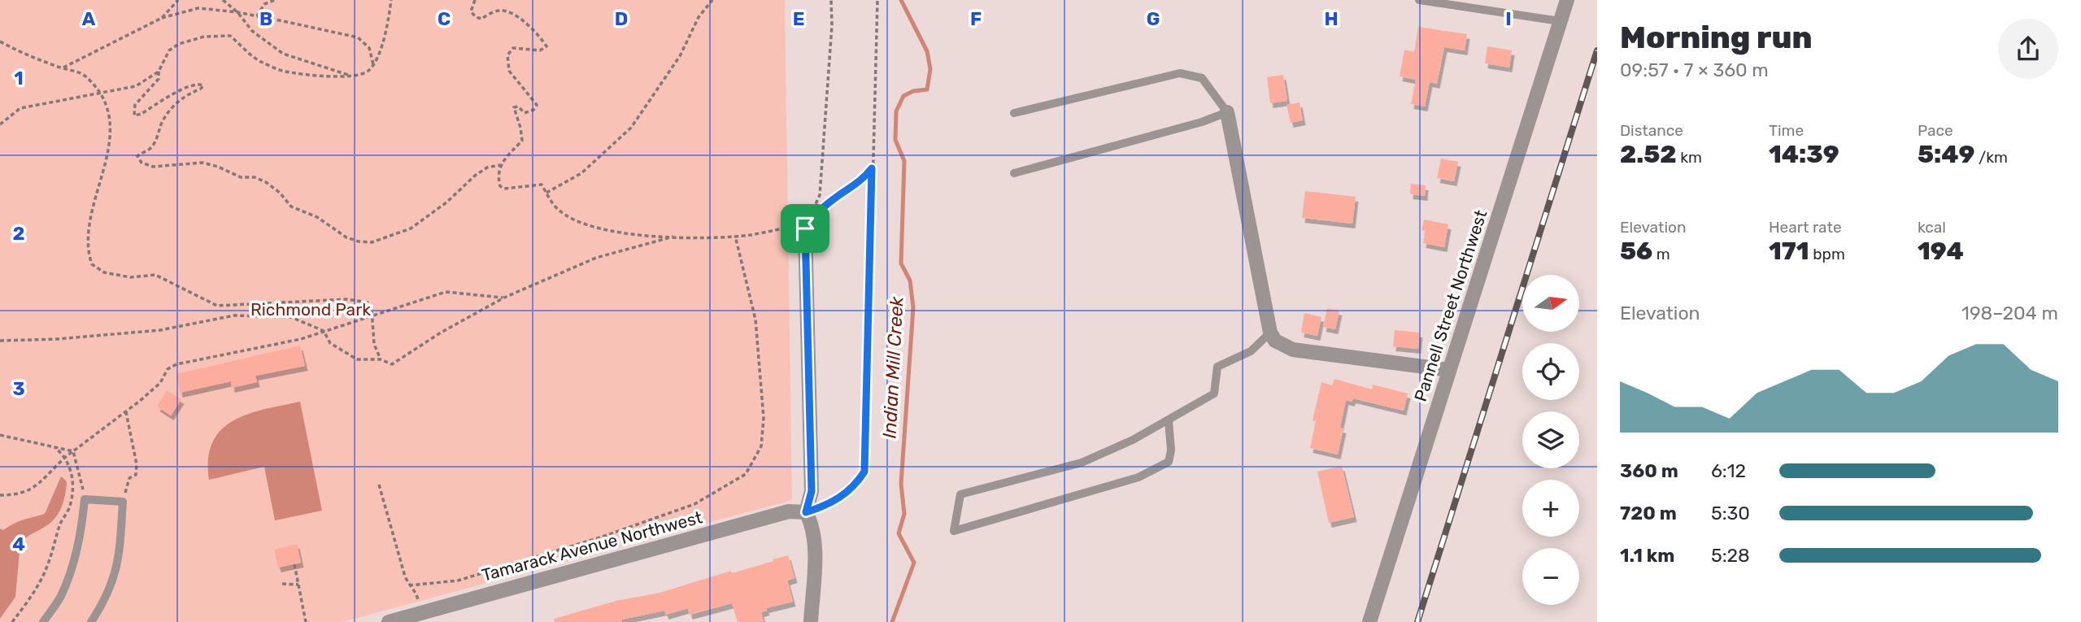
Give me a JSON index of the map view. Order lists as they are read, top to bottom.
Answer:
{
  "streets": {
    "street": ["Pannell Street Northwest", "Tamarack Avenue Northwest"]
  },
  "water": ["Indian Mill Creek"],
  "parks": ["Richmond Park"],
  "north": "right",
  "page": {
    "heading": ["Morning run", "09:57 · 7 × 360 m"],
    "stats": [
      ["Distance", "2.52 km"],
      ["Time", "14:39"],
      ["Pace", "5:49 /km"],
      ["Elevation", "56 m"],
      ["Heart rate", "171 bpm"],
      ["kcal", "194"]
    ],
    "map_buttons": ["+", "−"],
    "chart": ["Elevation", "198–204 m"],
    "list": [
      {
        "name": "360 m",
        "note": "6:12"
      },
      {
        "name": "720 m",
        "note": "5:30"
      },
      {
        "name": "1.1 km",
        "note": "5:28"
      }
    ]
  },
  "grid": {
    "columns": [
      "A",
      "B",
      "C",
      "D",
      "E",
      "F",
      "G",
      "H",
      "I"
    ],
    "rows": [
      "1",
      "2",
      "3",
      "4"
    ]
  }
}
